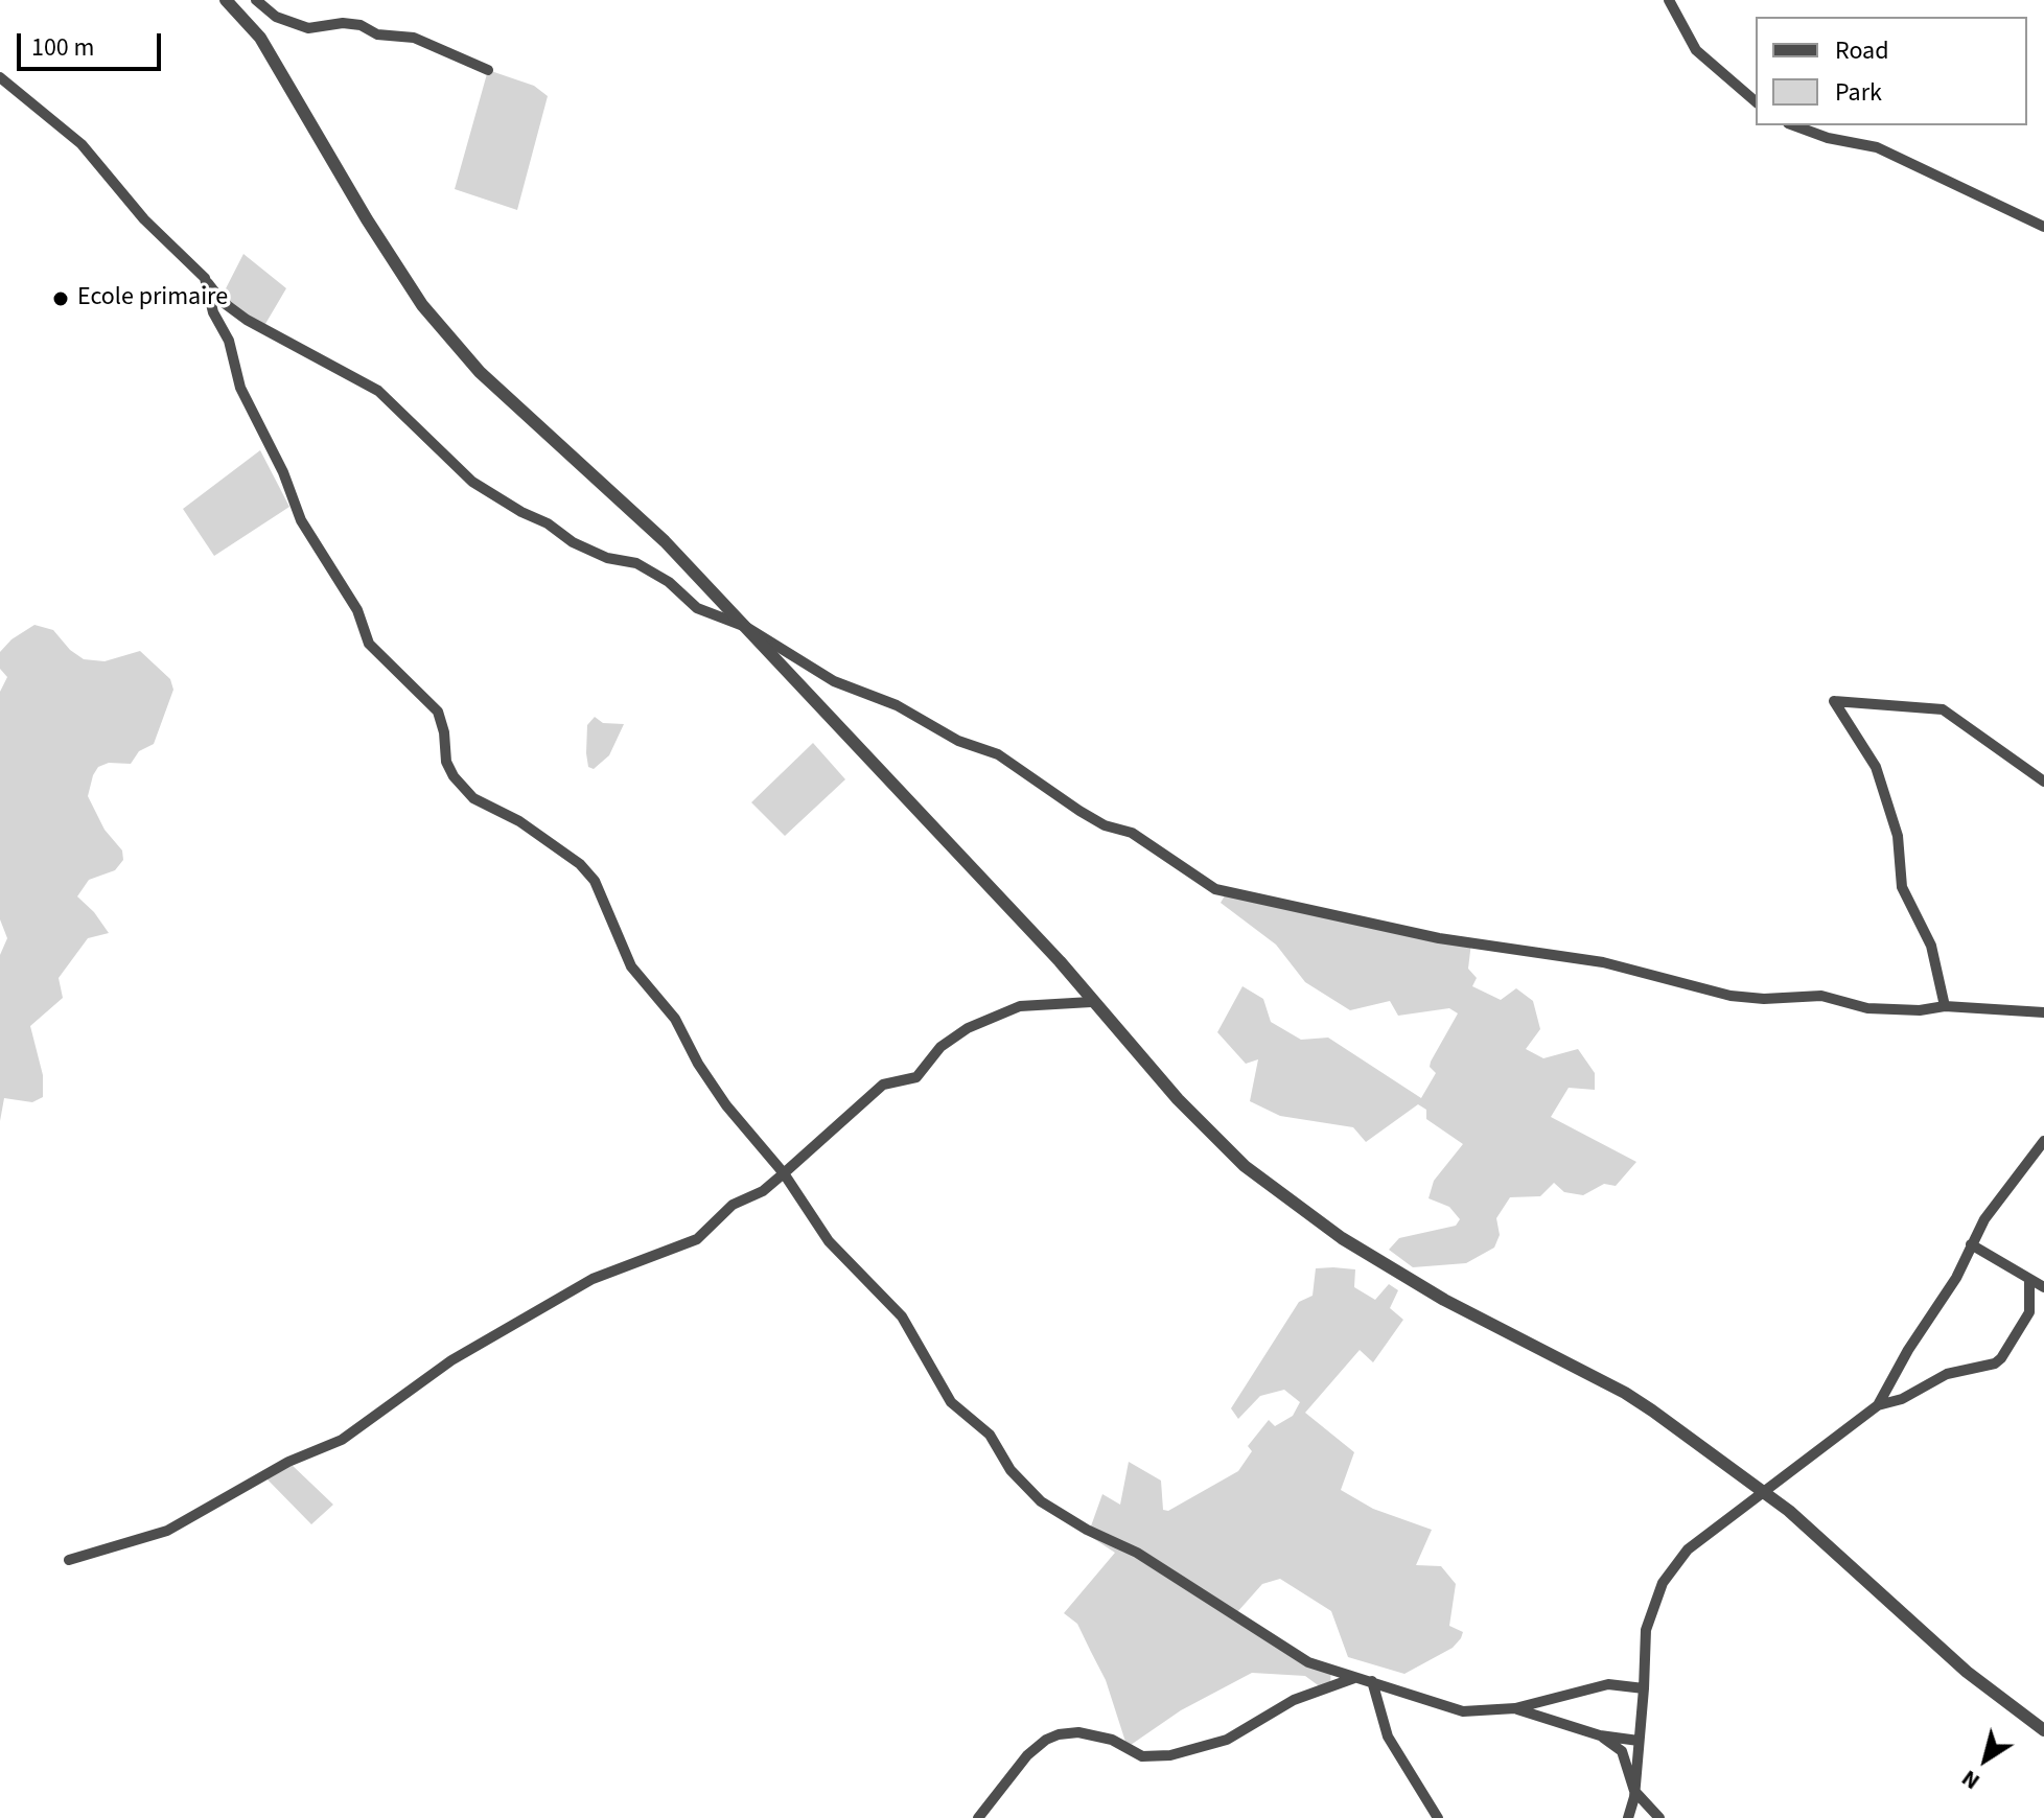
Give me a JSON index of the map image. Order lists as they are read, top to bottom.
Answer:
{
  "places": ["Ecole primaire"],
  "legend": ["Road", "Park"],
  "scale_bar": "100 m",
  "north": "bottom left"
}
